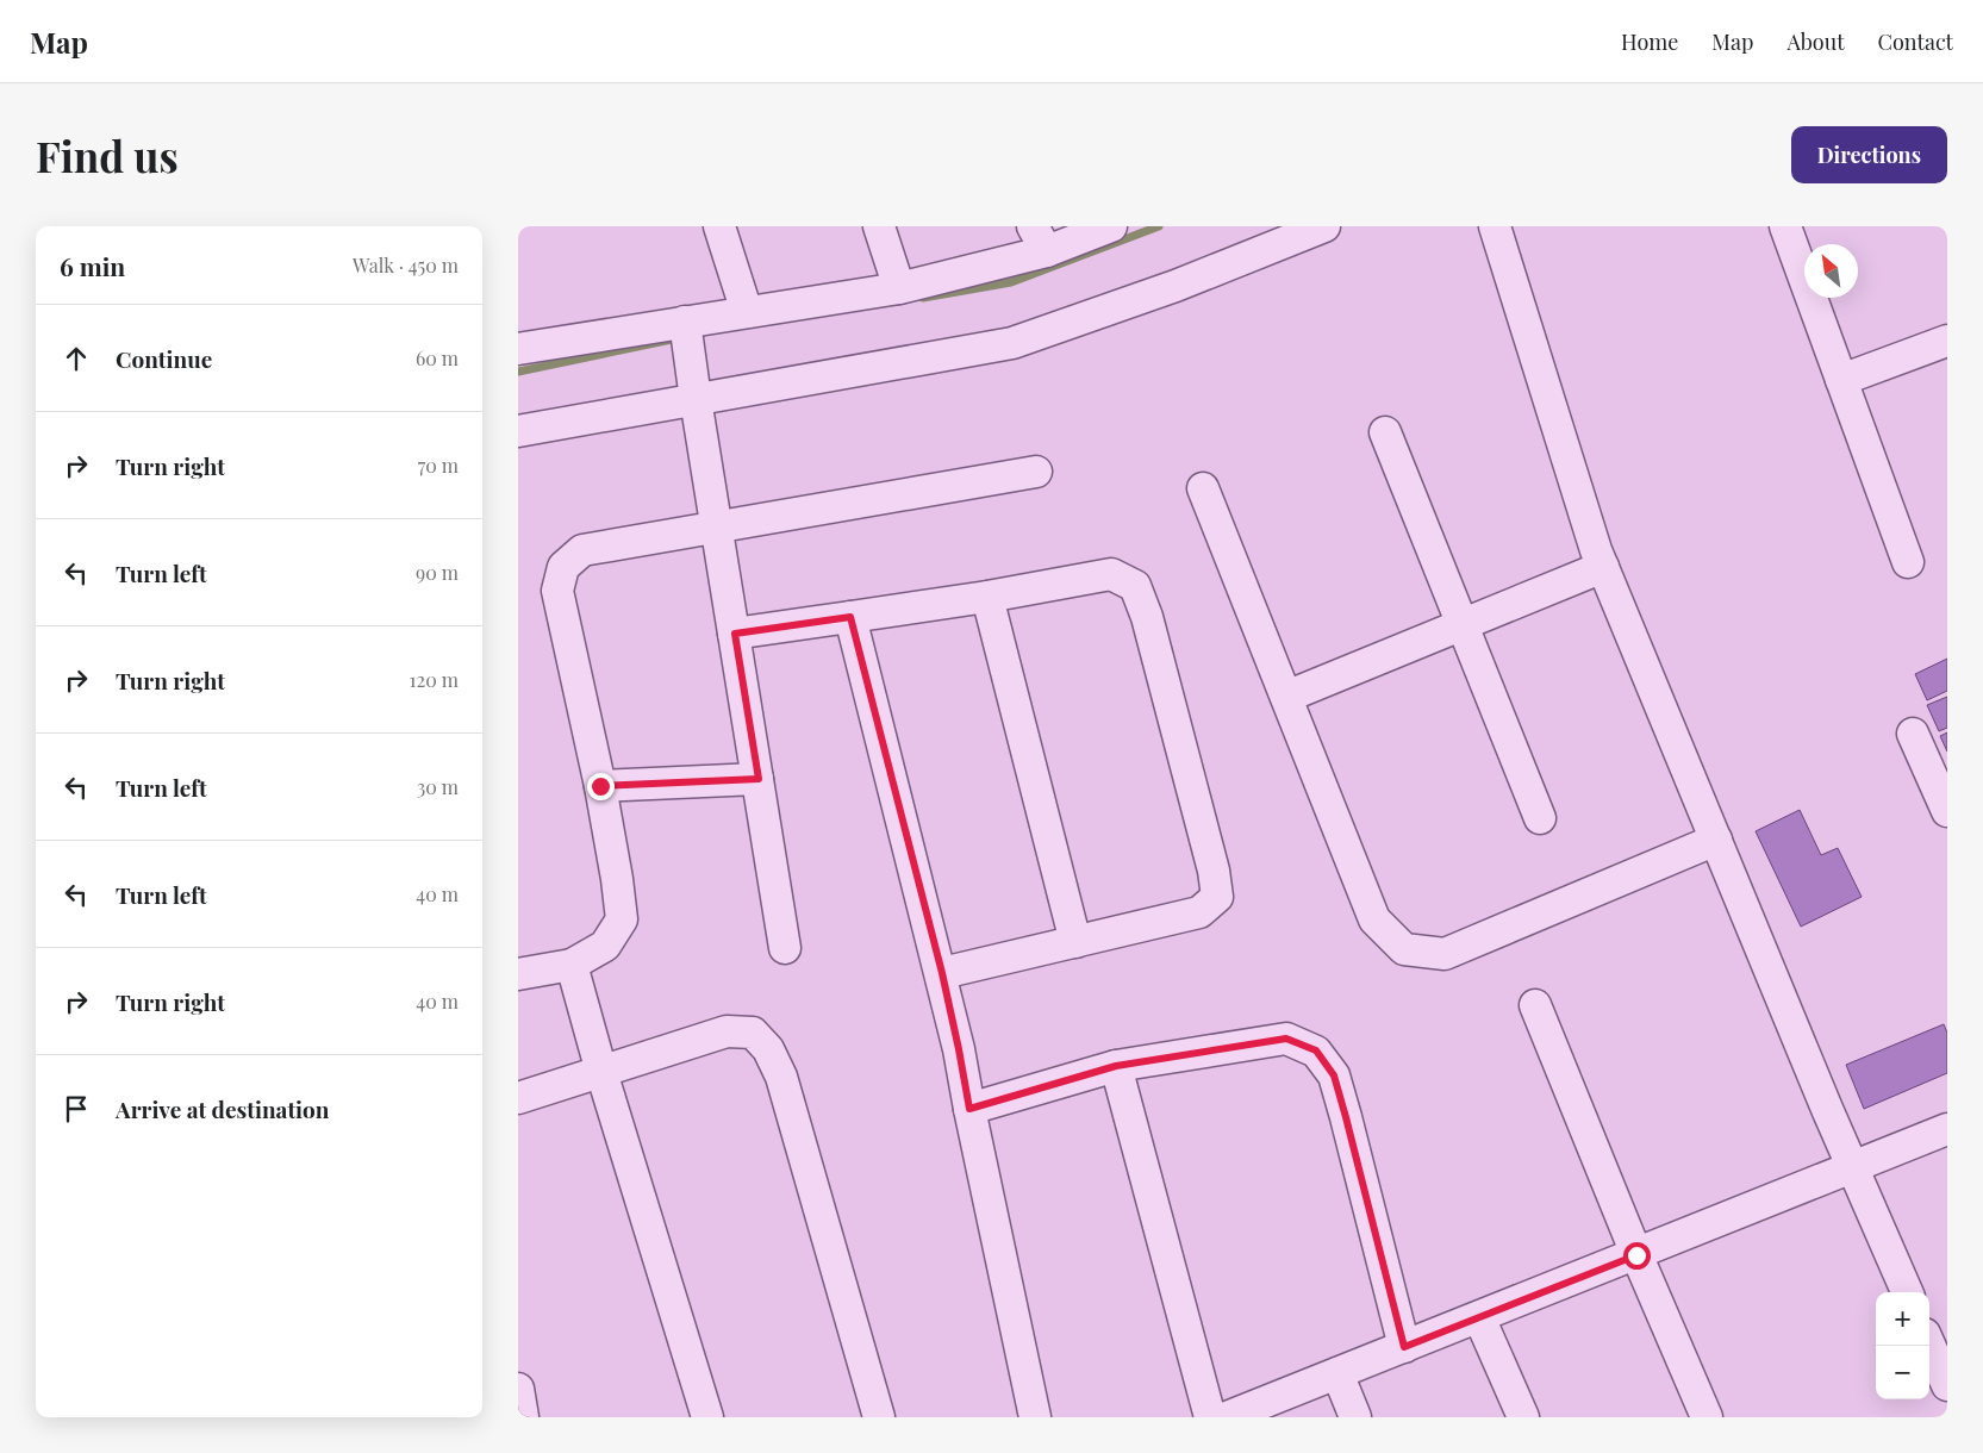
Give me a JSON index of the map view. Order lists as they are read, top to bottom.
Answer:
{
  "north": "top left",
  "page": {
    "header": "Map",
    "nav": [
      "Home",
      "Map",
      "About",
      "Contact"
    ],
    "buttons": "Directions",
    "title": "Find us",
    "heading": ["6 min", "Walk · 450 m"],
    "list": [
      ["Continue", "60 m"],
      ["Turn right", "70 m"],
      ["Turn left", "90 m"],
      ["Turn right", "120 m"],
      ["Turn left", "30 m"],
      ["Turn left", "40 m"],
      ["Turn right", "40 m"],
      "Arrive at destination"
    ],
    "map_buttons": ["+", "−"]
  }
}
